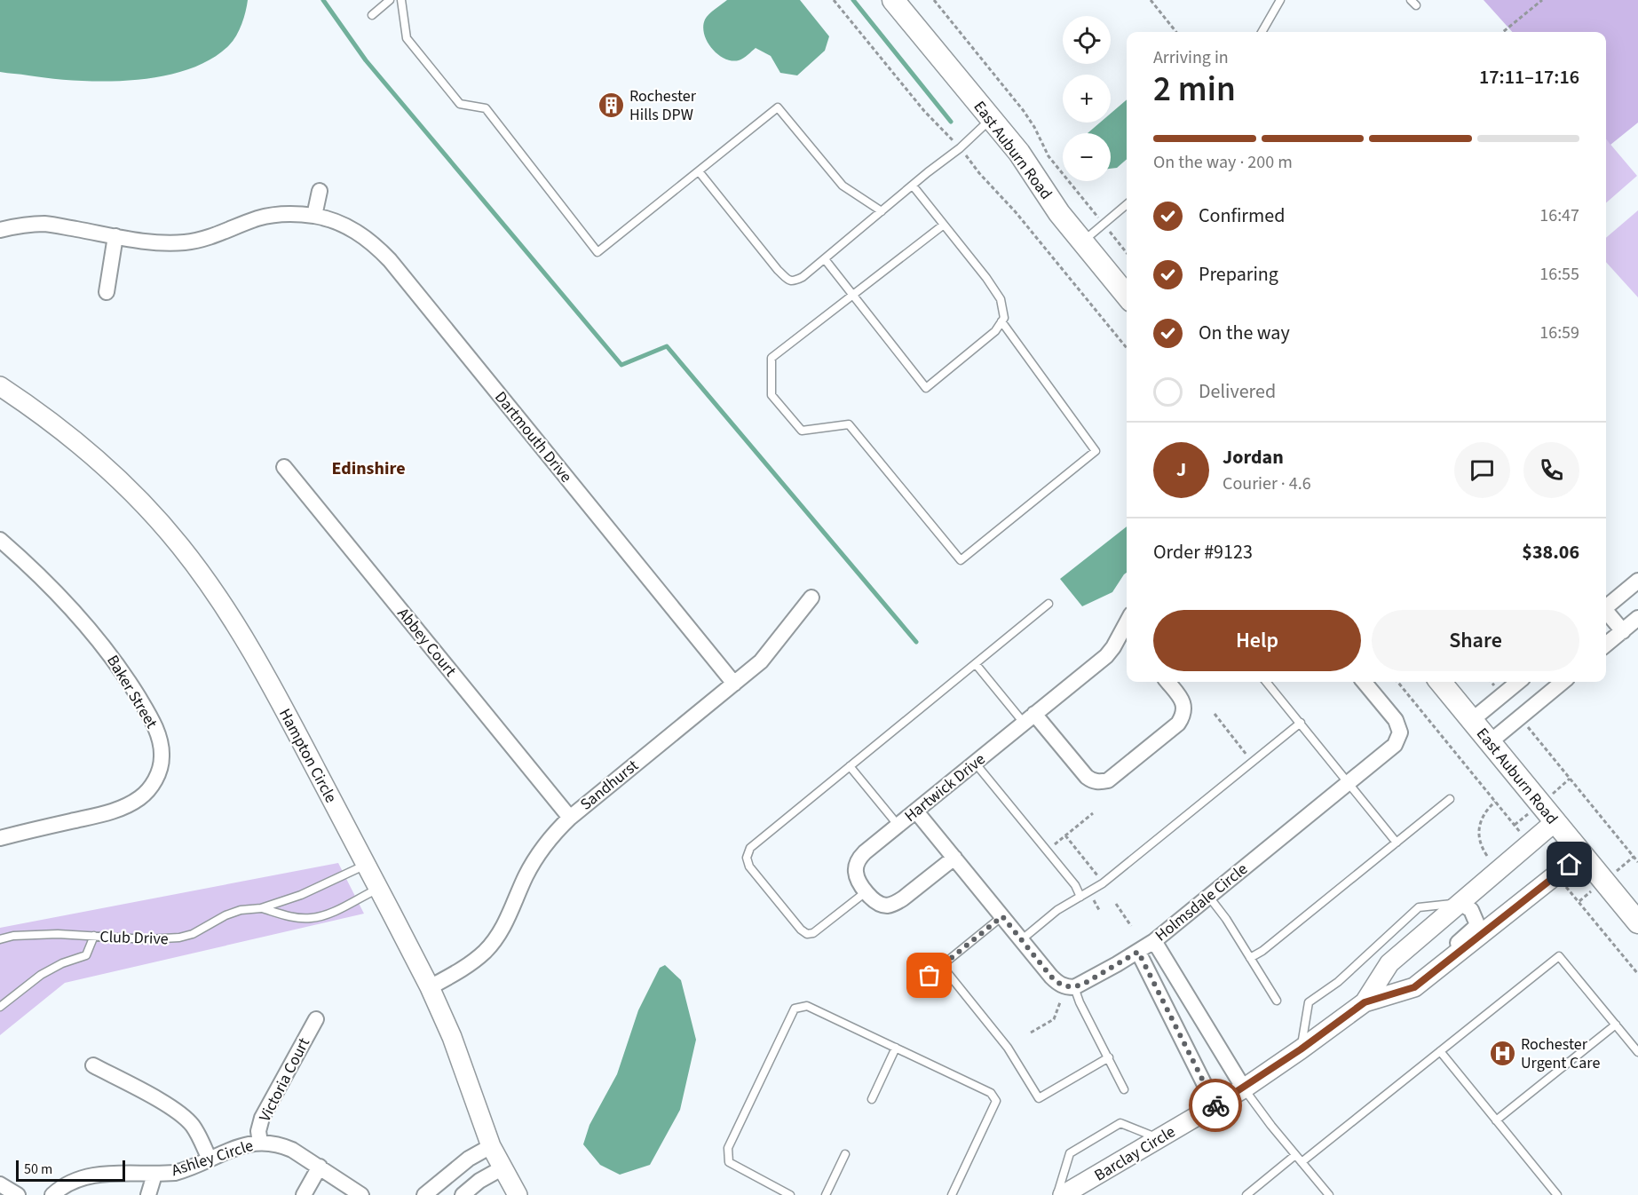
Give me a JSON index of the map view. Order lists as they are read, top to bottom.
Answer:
{
  "streets": {
    "main road": ["East Auburn Road"],
    "street": [
      "Dartmouth Drive",
      "Abbey Court",
      "Baker Street",
      "Hampton Circle",
      "Sandhurst",
      "Hartwick Drive",
      "Holmsdale Circle",
      "Victoria Court",
      "Barclay Circle",
      "Ashley Circle"
    ],
    "lane": ["Club Drive"]
  },
  "crossings": [
    ["East Auburn Road", "Barclay Circle"],
    ["Dartmouth Drive", "Sandhurst"],
    ["Abbey Court", "Sandhurst"],
    ["Hampton Circle", "Sandhurst"],
    ["Hampton Circle", "Club Drive"],
    ["Victoria Court", "Ashley Circle"]
  ],
  "districts": ["Edinshire"],
  "places": {
    "building": ["Rochester Hills DPW"],
    "hospital": ["Rochester Urgent Care"]
  },
  "scale_bar": "50 m",
  "page": {
    "map_buttons": ["+", "−"],
    "heading": ["2 min", "Arriving in", "17:11–17:16"],
    "panel": [
      "Jordan",
      "Courier · 4.6",
      "Order #9123",
      "$38.06"
    ],
    "bar": "On the way · 200 m",
    "list": [
      ["Confirmed", "16:47"],
      ["Preparing", "16:55"],
      ["On the way", "16:59"],
      "Delivered"
    ],
    "round": "J",
    "buttons": ["Help", "Share"],
    "scale": "50 m"
  }
}
